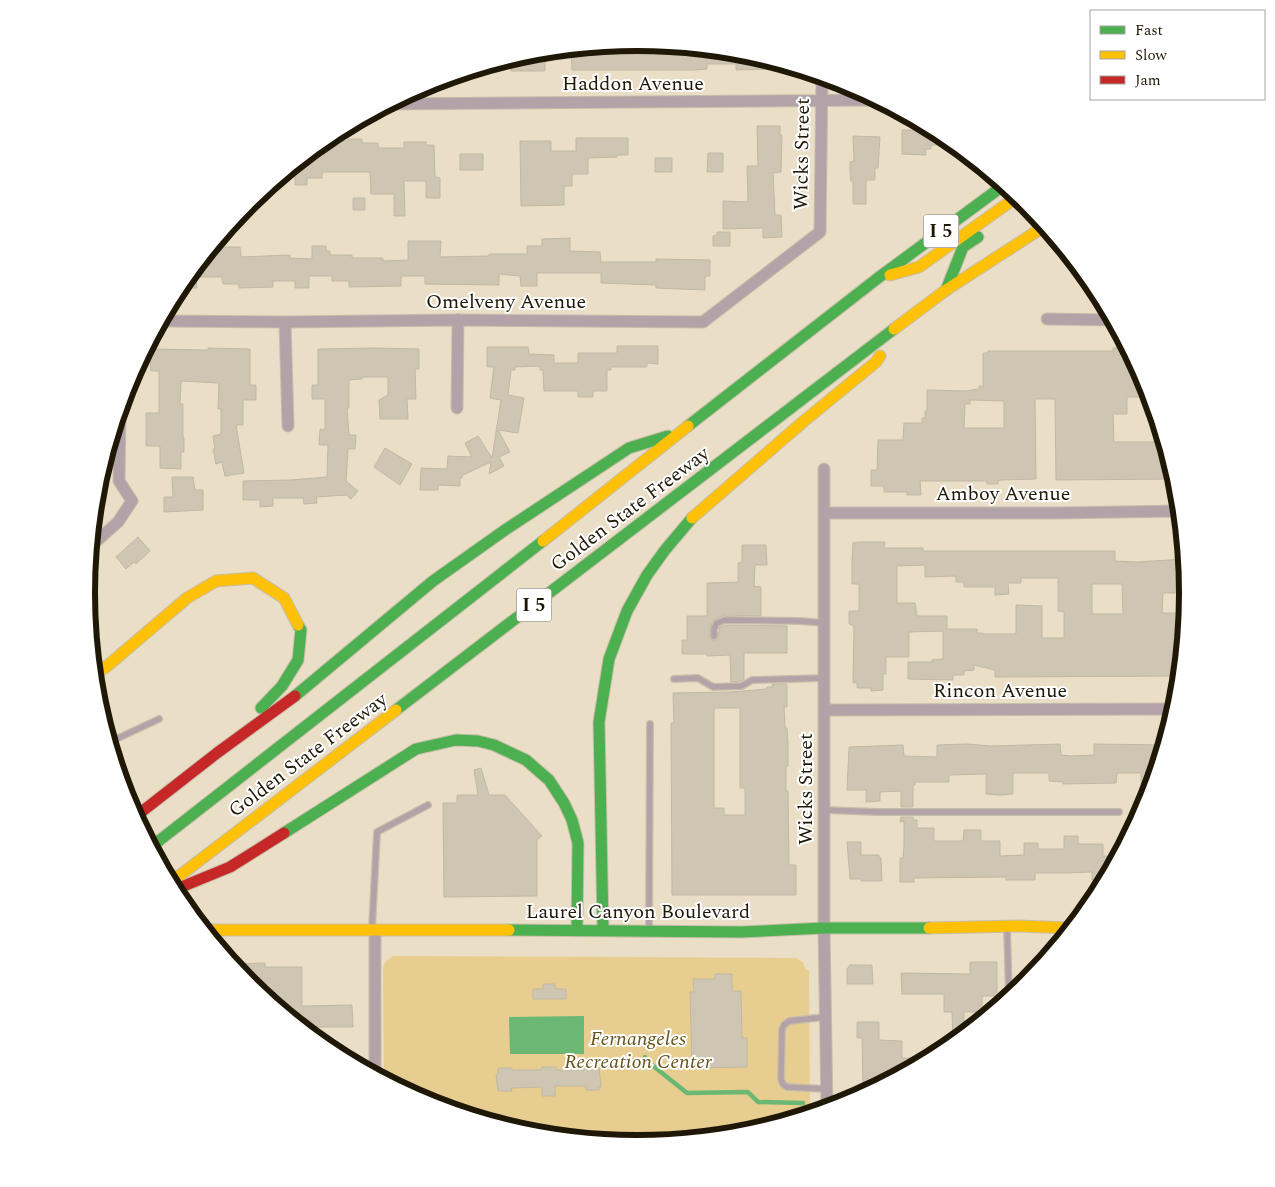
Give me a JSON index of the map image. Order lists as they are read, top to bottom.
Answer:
{
  "streets": {
    "main road": ["I 5", "Golden State Freeway", "Laurel Canyon Boulevard"],
    "street": [
      "Haddon Avenue",
      "Wicks Street",
      "Omelveny Avenue",
      "Amboy Avenue",
      "Rincon Avenue"
    ]
  },
  "crossings": [
    ["Haddon Avenue", "Wicks Street"],
    ["Wicks Street", "Omelveny Avenue"],
    ["Wicks Street", "Amboy Avenue"],
    ["Wicks Street", "Rincon Avenue"],
    ["Wicks Street", "Laurel Canyon Boulevard"]
  ],
  "parks": ["Fernangeles Recreation Center"],
  "legend": ["Fast", "Slow", "Jam"]
}
